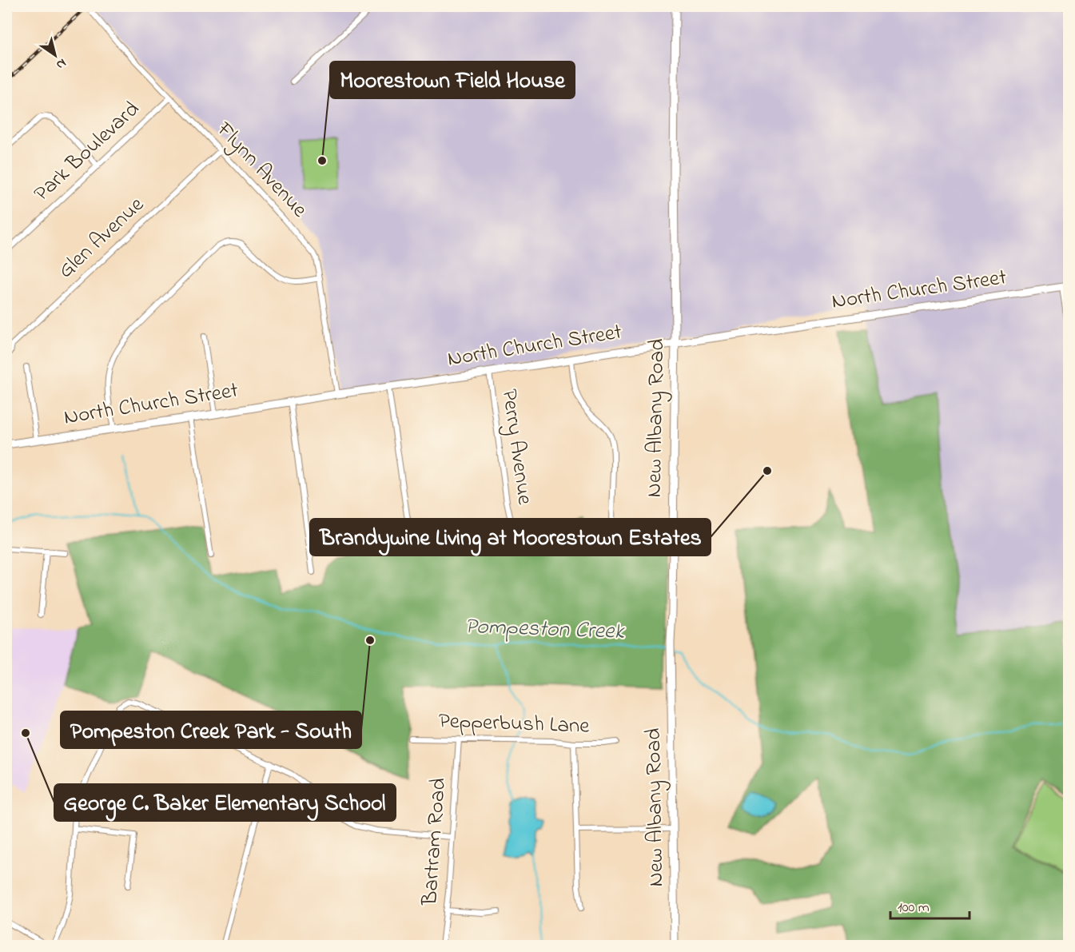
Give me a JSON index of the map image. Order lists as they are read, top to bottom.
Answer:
{
  "streets": {
    "main road": ["North Church Street", "New Albany Road"],
    "street": [
      "Park Boulevard",
      "Flynn Avenue",
      "Glen Avenue",
      "Perry Avenue",
      "Pepperbush Lane",
      "Bartram Road"
    ]
  },
  "crossings": [
    ["Park Boulevard", "Flynn Avenue"],
    ["Flynn Avenue", "Glen Avenue"],
    ["Flynn Avenue", "North Church Street"],
    ["North Church Street", "New Albany Road"],
    ["North Church Street", "Perry Avenue"],
    ["Pepperbush Lane", "Bartram Road"]
  ],
  "water": ["Pompeston Creek"],
  "places": [
    "Moorestown Field House",
    "Brandywine Living at Moorestown Estates",
    "Pompeston Creek Park - South",
    "George C. Baker Elementary School"
  ],
  "scale_bar": "100 m",
  "north": "bottom right"
}
